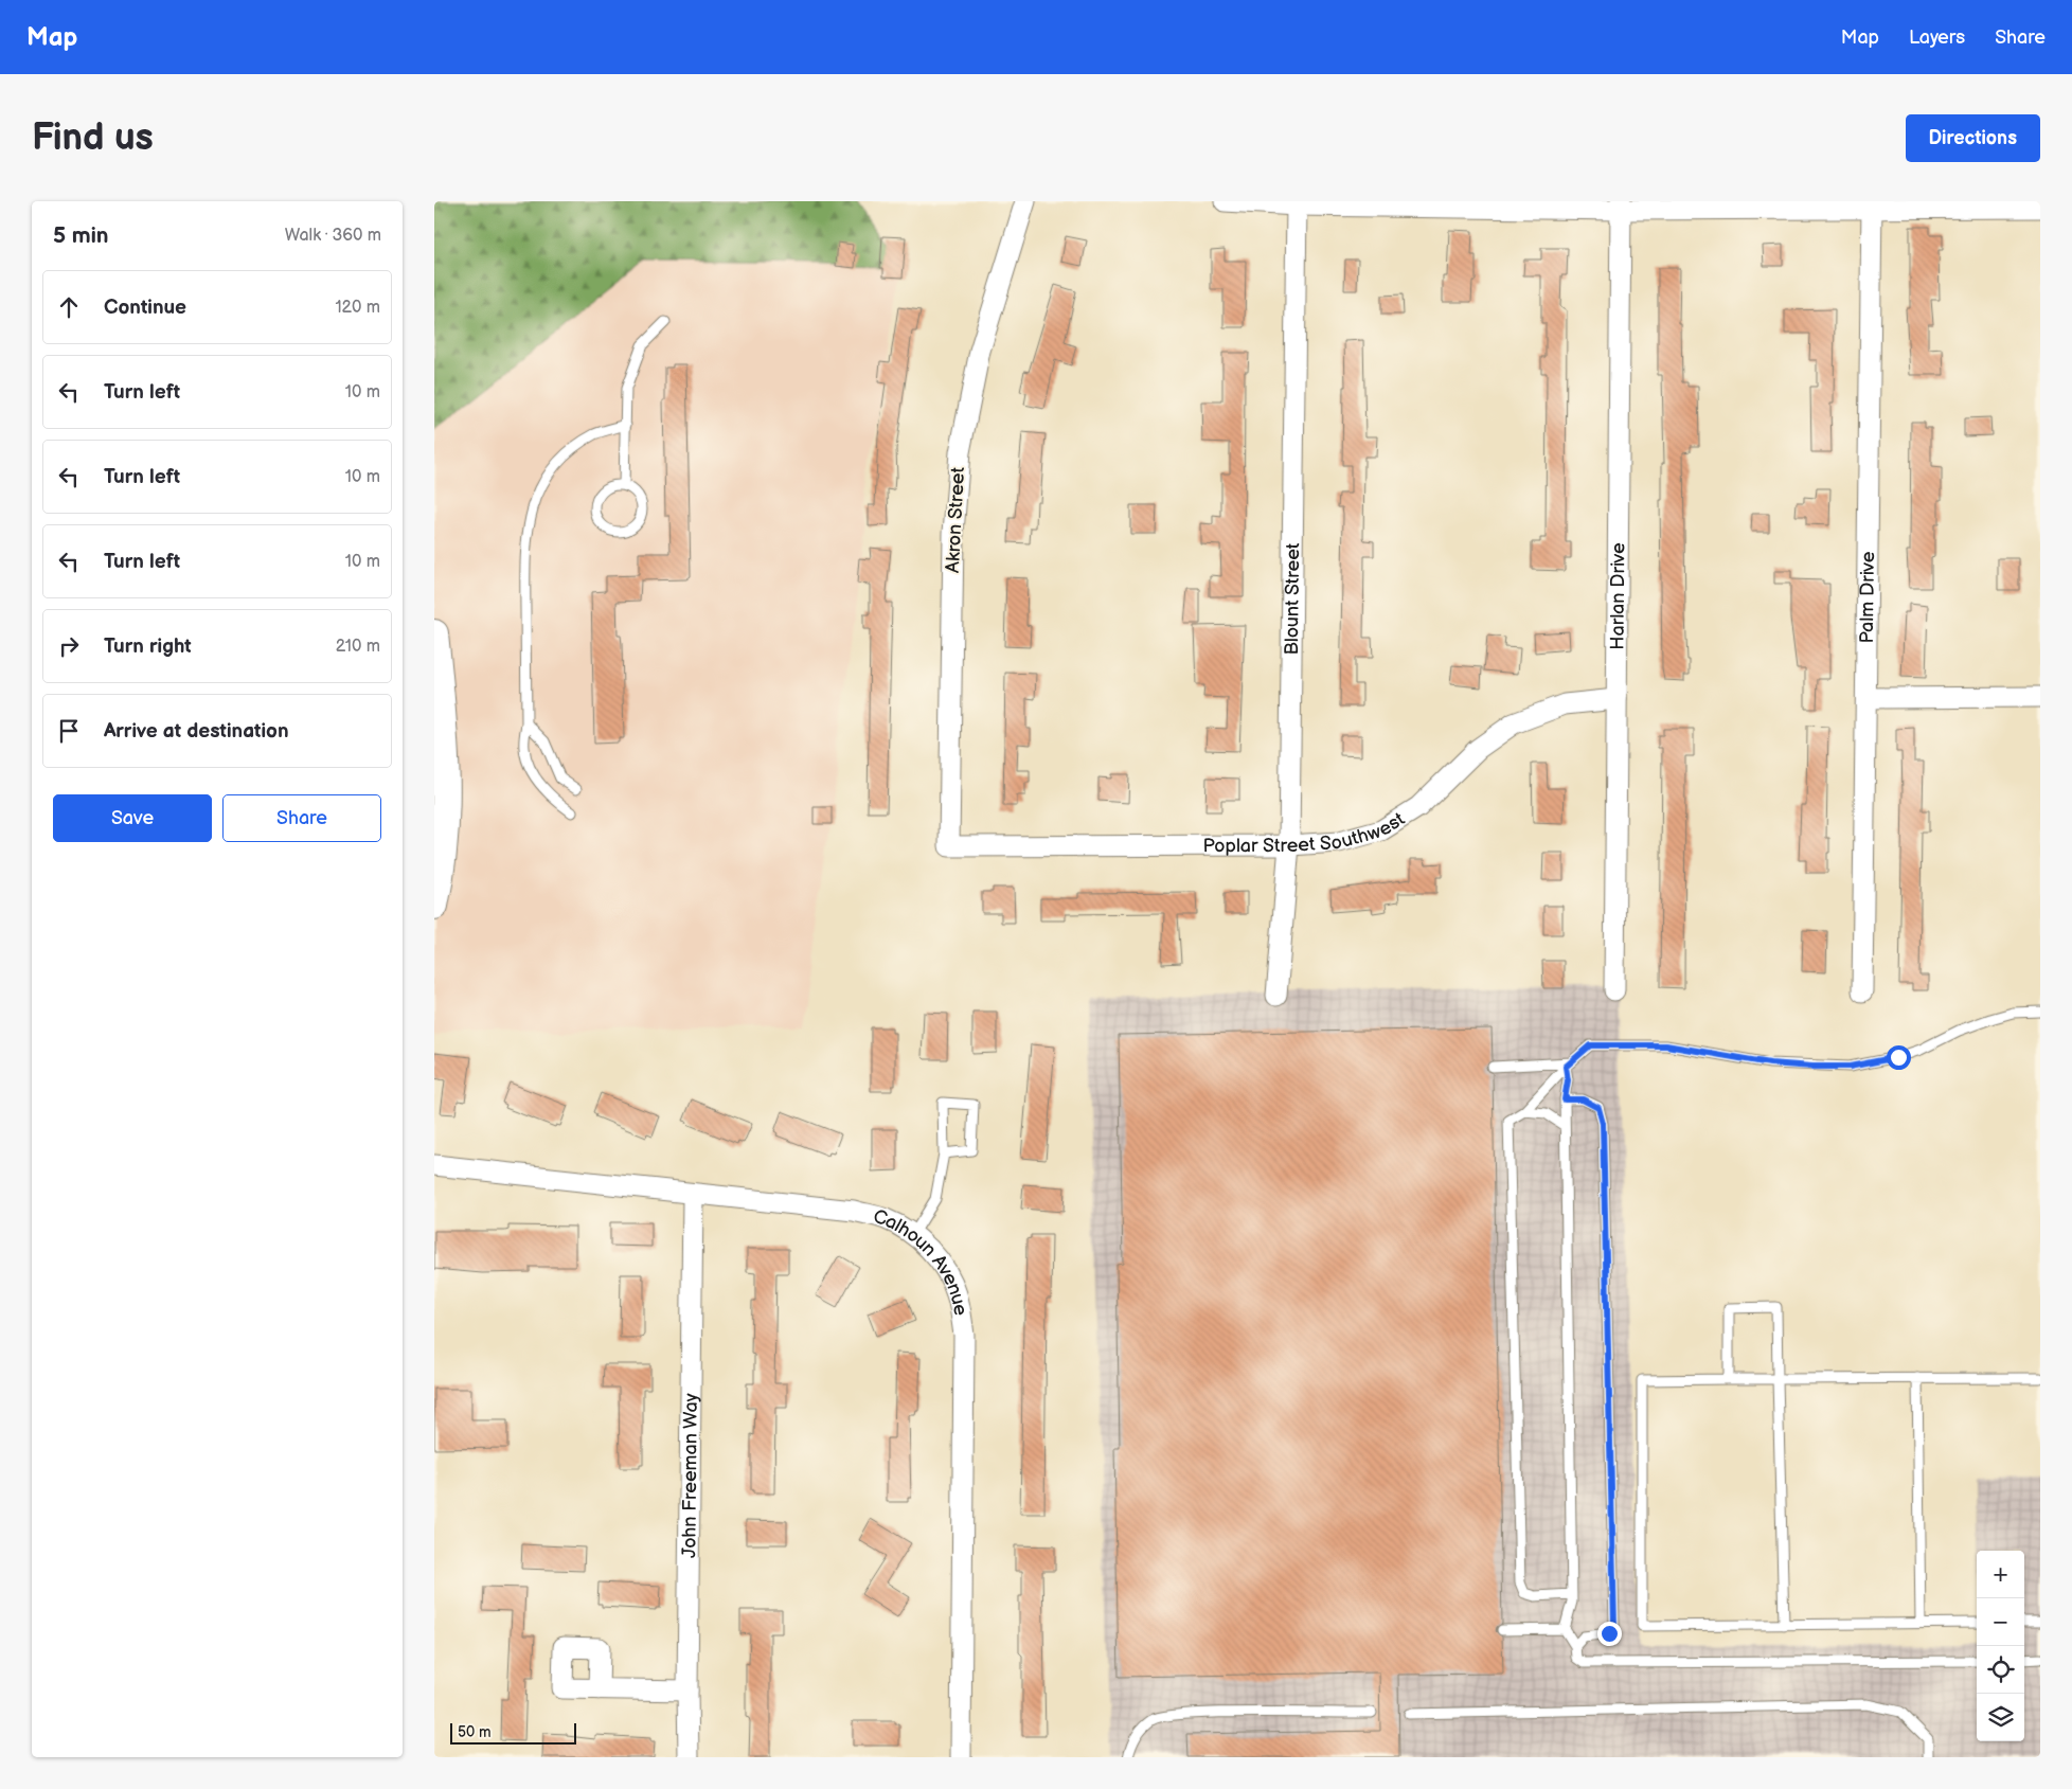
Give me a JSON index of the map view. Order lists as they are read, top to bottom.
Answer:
{
  "streets": {
    "street": [
      "Akron Street",
      "Harlan Drive",
      "Palm Drive",
      "Blount Street",
      "Poplar Street Southwest",
      "Calhoun Avenue",
      "John Freeman Way"
    ]
  },
  "crossings": [
    ["Akron Street", "Poplar Street Southwest"],
    ["Harlan Drive", "Poplar Street Southwest"],
    ["Blount Street", "Poplar Street Southwest"],
    ["Calhoun Avenue", "John Freeman Way"]
  ],
  "scale_bar": "50 m",
  "page": {
    "header": "Map",
    "nav": ["Map", "Layers", "Share"],
    "buttons": [
      "Directions",
      ["Save", "Share"]
    ],
    "title": "Find us",
    "heading": ["5 min", "Walk · 360 m"],
    "list": [
      ["Continue", "120 m"],
      ["Turn left", "10 m"],
      ["Turn left", "10 m"],
      ["Turn left", "10 m"],
      ["Turn right", "210 m"],
      "Arrive at destination"
    ],
    "map_buttons": ["+", "−"],
    "scale": "50 m"
  }
}
